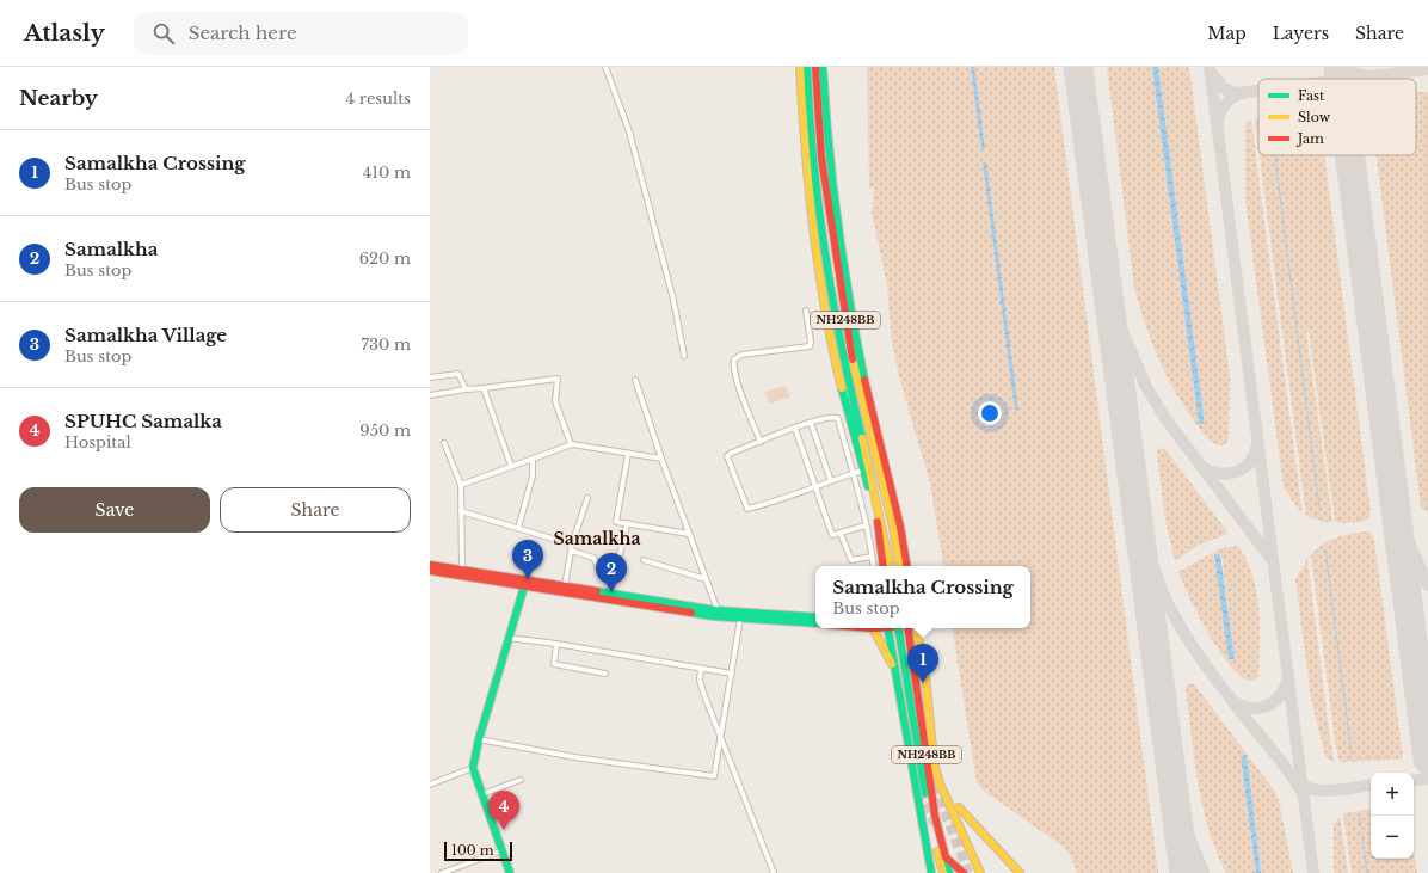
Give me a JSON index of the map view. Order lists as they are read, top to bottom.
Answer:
{
  "streets": {
    "main road": ["NH248BB"]
  },
  "districts": ["Samalkha"],
  "legend": ["Fast", "Slow", "Jam"],
  "scale_bar": "100 m",
  "page": {
    "header": "Atlasly",
    "search": "Search here",
    "nav": ["Map", "Layers", "Share"],
    "heading": ["Nearby", "4 results"],
    "list": [
      {
        "mark": "1",
        "name": "Samalkha Crossing",
        "note": "Bus stop",
        "value": "410 m"
      },
      {
        "mark": "2",
        "name": "Samalkha",
        "note": "Bus stop",
        "value": "620 m"
      },
      {
        "mark": "3",
        "name": "Samalkha Village",
        "note": "Bus stop",
        "value": "730 m"
      },
      {
        "mark": "4",
        "name": "SPUHC Samalka",
        "note": "Hospital",
        "value": "950 m"
      }
    ],
    "buttons": ["Save", "Share"],
    "pins": [
      "3",
      "2",
      "1",
      "4"
    ],
    "popup": ["Samalkha Crossing", "Bus stop"],
    "map_buttons": ["+", "−"],
    "scale": "100 m"
  }
}
